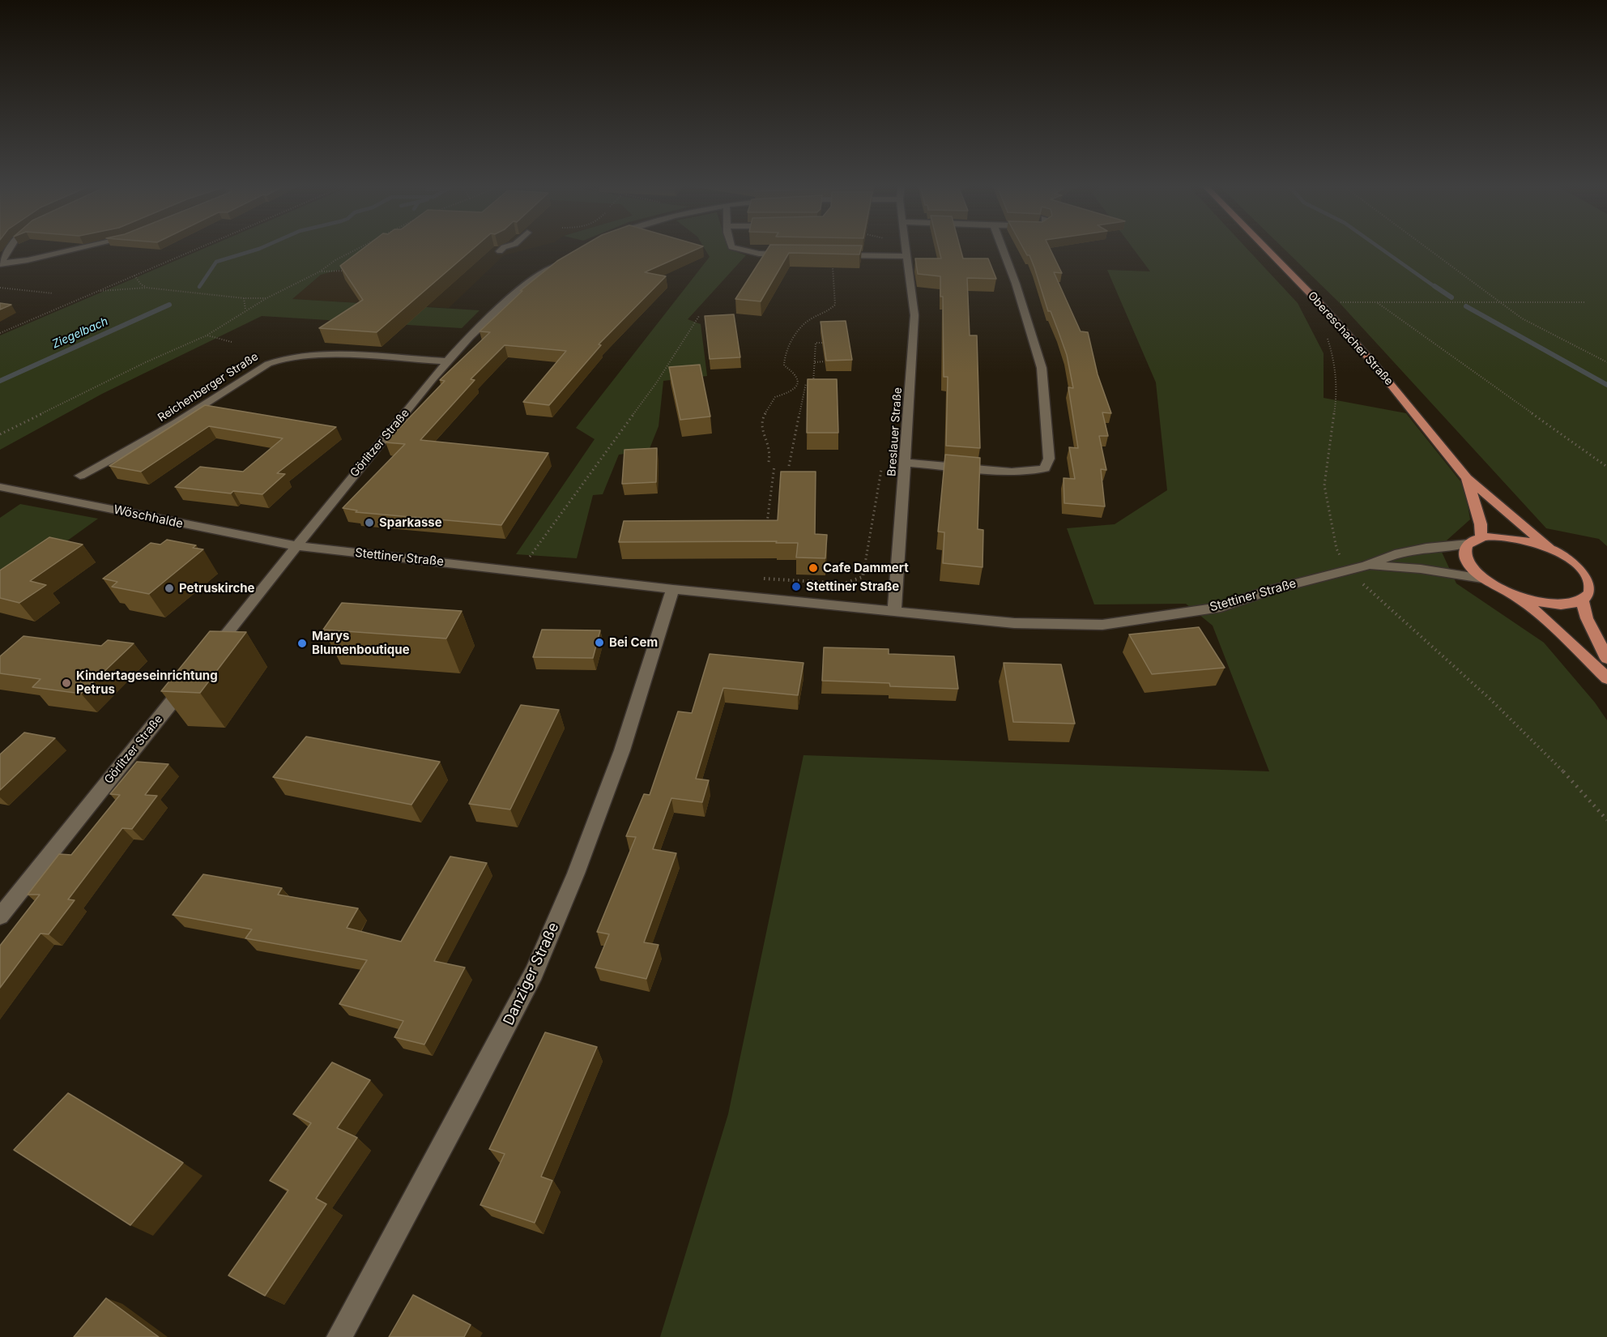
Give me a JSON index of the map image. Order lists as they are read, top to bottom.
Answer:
{
  "streets": {
    "main road": ["Obereschacher Straße"],
    "street": [
      "Reichenberger Straße",
      "Breslauer Straße",
      "Görlitzer Straße",
      "Wöschhalde",
      "Stettiner Straße",
      "Danziger Straße"
    ]
  },
  "crossings": [
    ["Reichenberger Straße", "Görlitzer Straße"],
    ["Breslauer Straße", "Stettiner Straße"],
    ["Görlitzer Straße", "Wöschhalde"],
    ["Görlitzer Straße", "Stettiner Straße"],
    ["Wöschhalde", "Stettiner Straße"],
    ["Stettiner Straße", "Danziger Straße"]
  ],
  "water": ["Ziegelbach"],
  "places": [
    "Sparkasse",
    "Cafe Dammert",
    "Stettiner Straße",
    "Petruskirche",
    "Bei Cem",
    "Marys Blumenboutique",
    "Kindertageseinrichtung Petrus"
  ]
}
